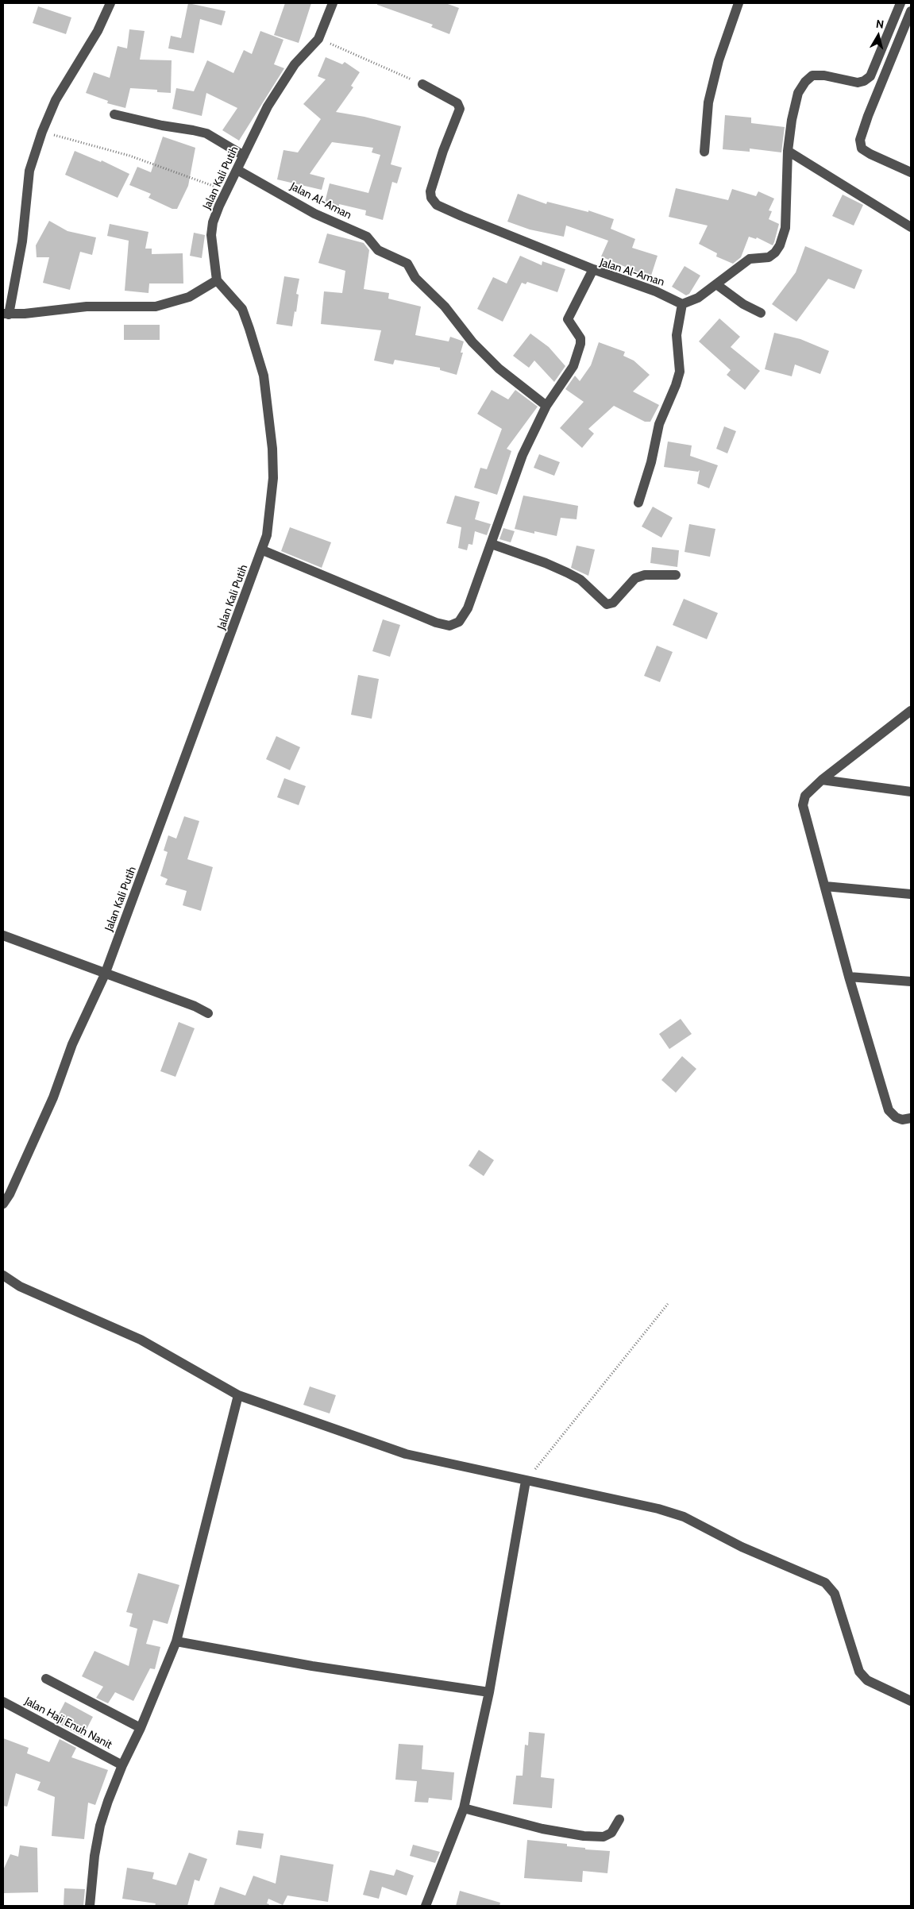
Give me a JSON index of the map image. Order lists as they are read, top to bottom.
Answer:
{
  "streets": {
    "street": ["Jalan Kali Putih", "Jalan Al-Aman", "Jalan Haji Enuh Nanit"]
  },
  "crossings": [
    ["Jalan Kali Putih", "Jalan Al-Aman"]
  ],
  "north": "top"
}
